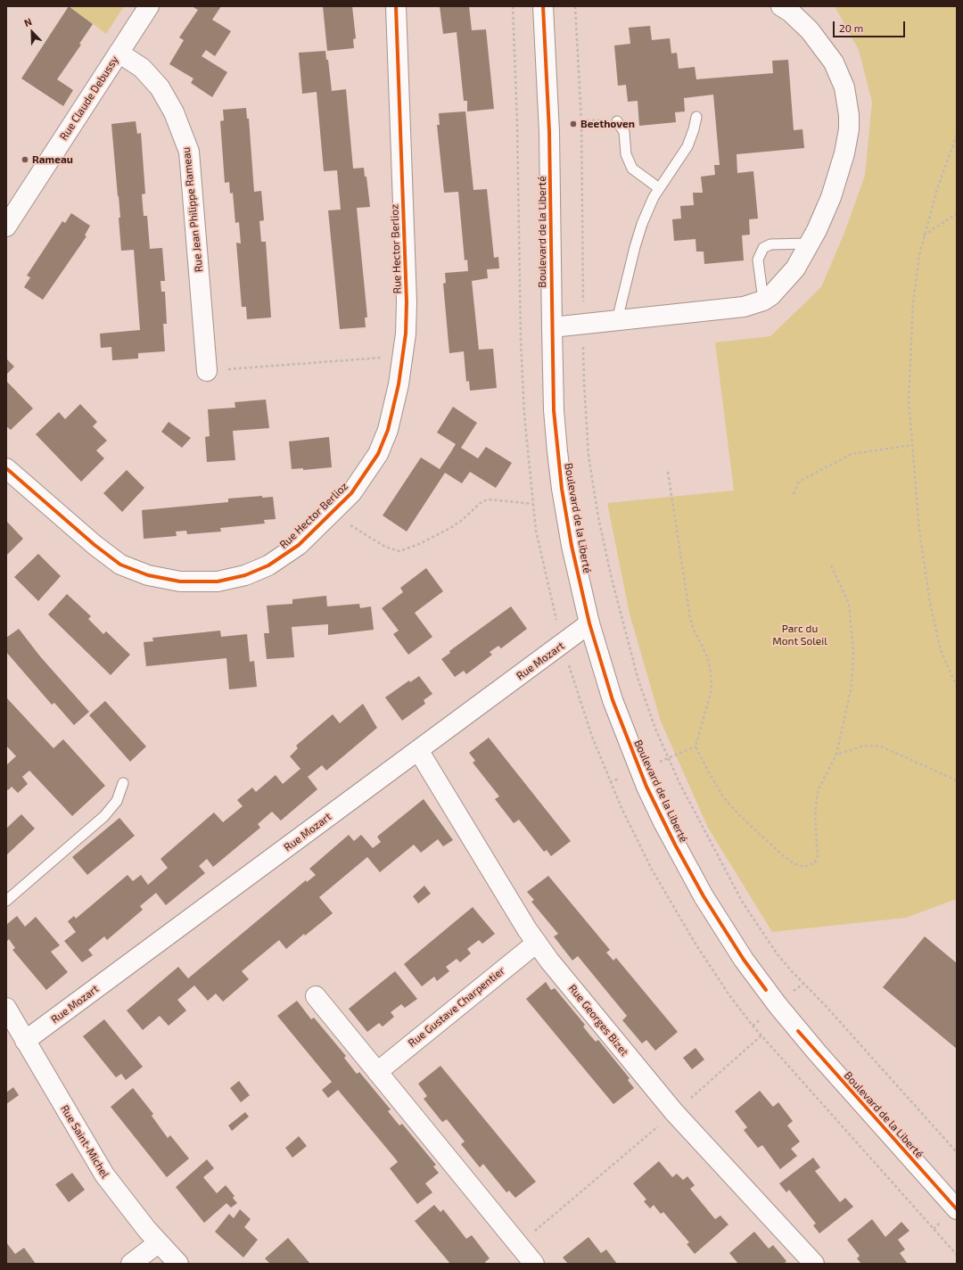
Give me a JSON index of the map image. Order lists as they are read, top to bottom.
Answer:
{
  "streets": {
    "street": [
      "Rue Claude Debussy",
      "Rue Jean Philippe Rameau",
      "Boulevard de la Liberté",
      "Rue Hector Berlioz",
      "Rue Mozart",
      "Rue Gustave Charpentier",
      "Rue Georges Bizet",
      "Rue Saint-Michel"
    ]
  },
  "crossings": [
    ["Rue Claude Debussy", "Rue Jean Philippe Rameau"],
    ["Boulevard de la Liberté", "Rue Mozart"],
    ["Rue Mozart", "Rue Georges Bizet"],
    ["Rue Mozart", "Rue Saint-Michel"],
    ["Rue Gustave Charpentier", "Rue Georges Bizet"]
  ],
  "parks": ["Parc du Mont Soleil"],
  "places": ["Beethoven", "Rameau"],
  "scale_bar": "20 m",
  "north": "top left"
}
